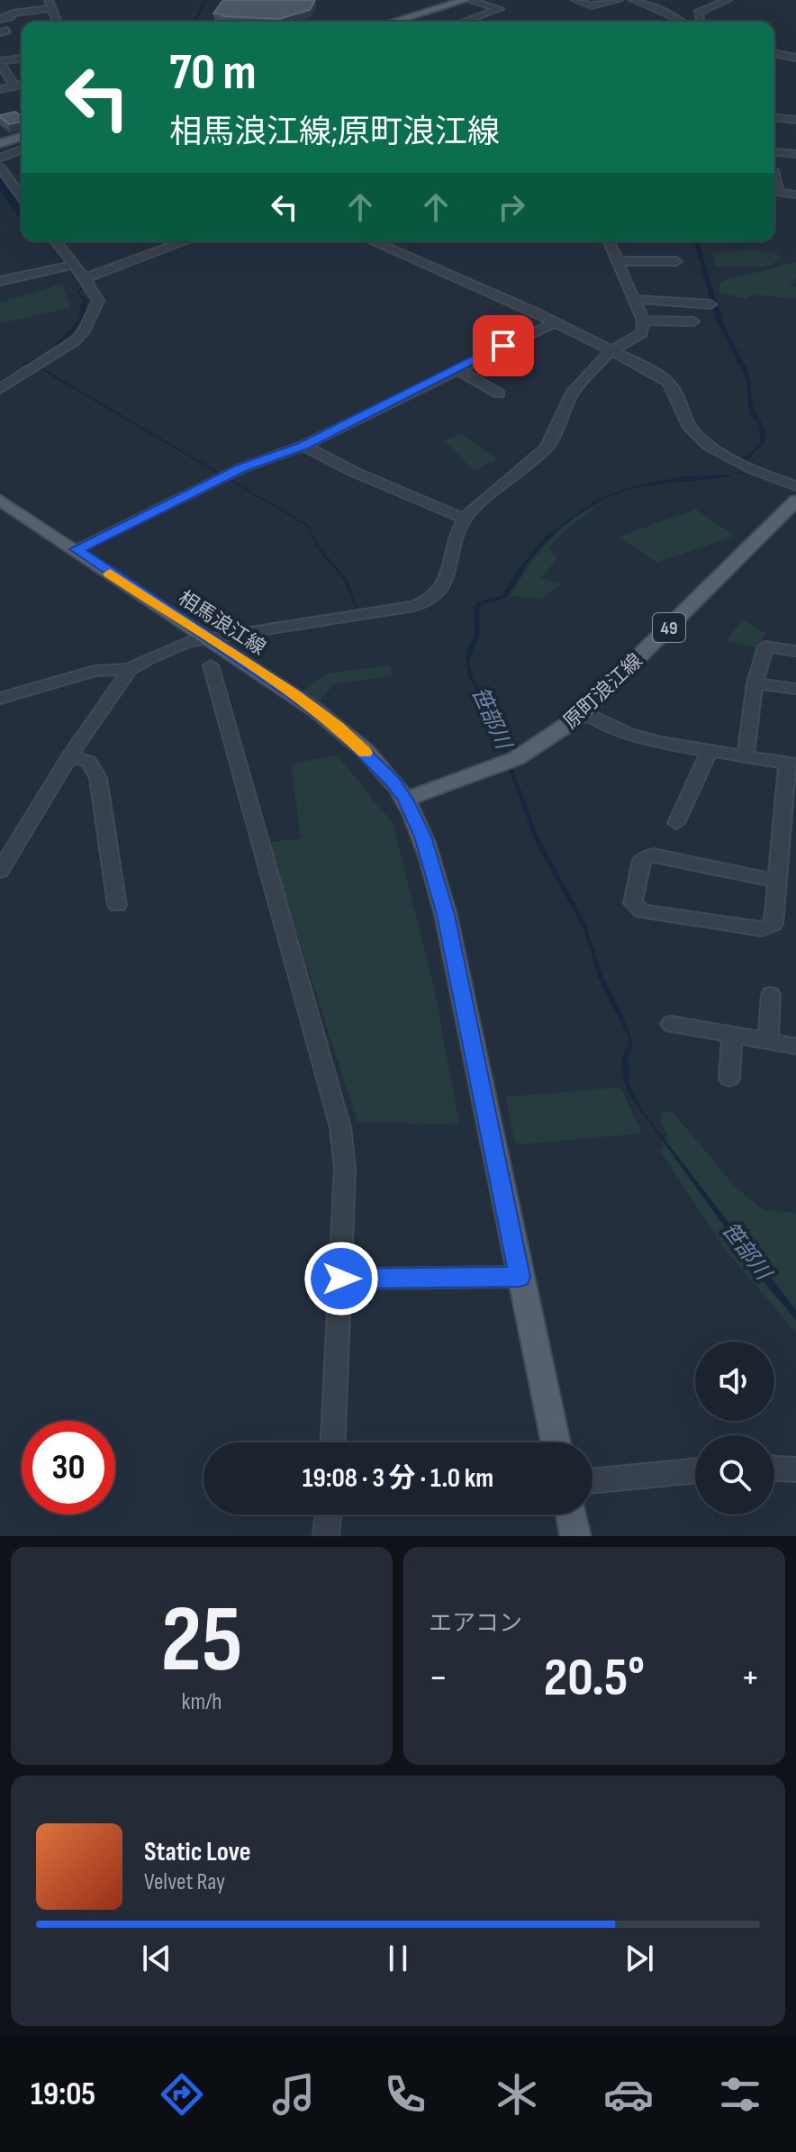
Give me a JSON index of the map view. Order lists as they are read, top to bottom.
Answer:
{
  "streets": {
    "main road": ["相馬浪江線", "49", "原町浪江線"]
  },
  "crossings": [
    ["相馬浪江線", "原町浪江線"]
  ],
  "water": ["笹部川"],
  "page": {
    "turn": ["70 m", "相馬浪江線;原町浪江線"],
    "limit": "30",
    "trip": "19:08 · 3 分 · 1.0 km",
    "tile": [
      ["25", "km/h"],
      "エアコン"
    ],
    "heat": ["−", "20.5°", "+"],
    "song": ["Static Love", "Velvet Ray"],
    "tabs": "19:05"
  }
}
